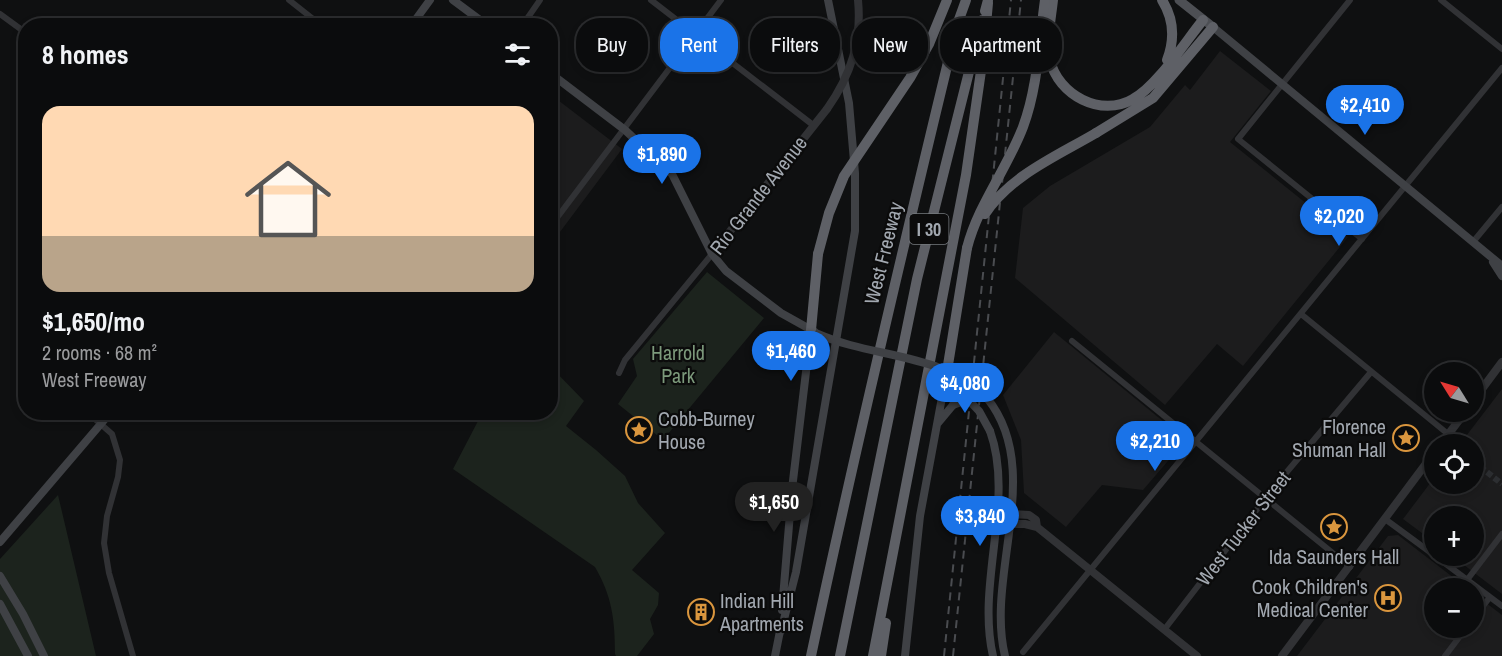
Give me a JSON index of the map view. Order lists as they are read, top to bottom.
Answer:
{
  "streets": {
    "highway": ["I 30", "West Freeway"],
    "street": ["Rio Grande Avenue", "West Tucker Street"]
  },
  "parks": ["Harrold Park"],
  "places": {
    "place": ["Cobb-Burney House", "Florence Shuman Hall", "Ida Saunders Hall"],
    "hospital": ["Cook Children's Medical Center"],
    "building": ["Indian Hill Apartments"]
  },
  "north": "top left",
  "page": {
    "chip": [
      "Buy",
      "Rent",
      "Filters",
      "New",
      "Apartment"
    ],
    "heading": "8 homes",
    "price": [
      "$2,410",
      "$1,890",
      "$2,020",
      "$1,460",
      "$4,080",
      "$2,210",
      "$1,650",
      "$3,840"
    ],
    "list": [
      {
        "name": "$1,650/mo",
        "note": "2 rooms · 68 m² · West Freeway"
      }
    ],
    "map_buttons": ["+", "−"]
  }
}
